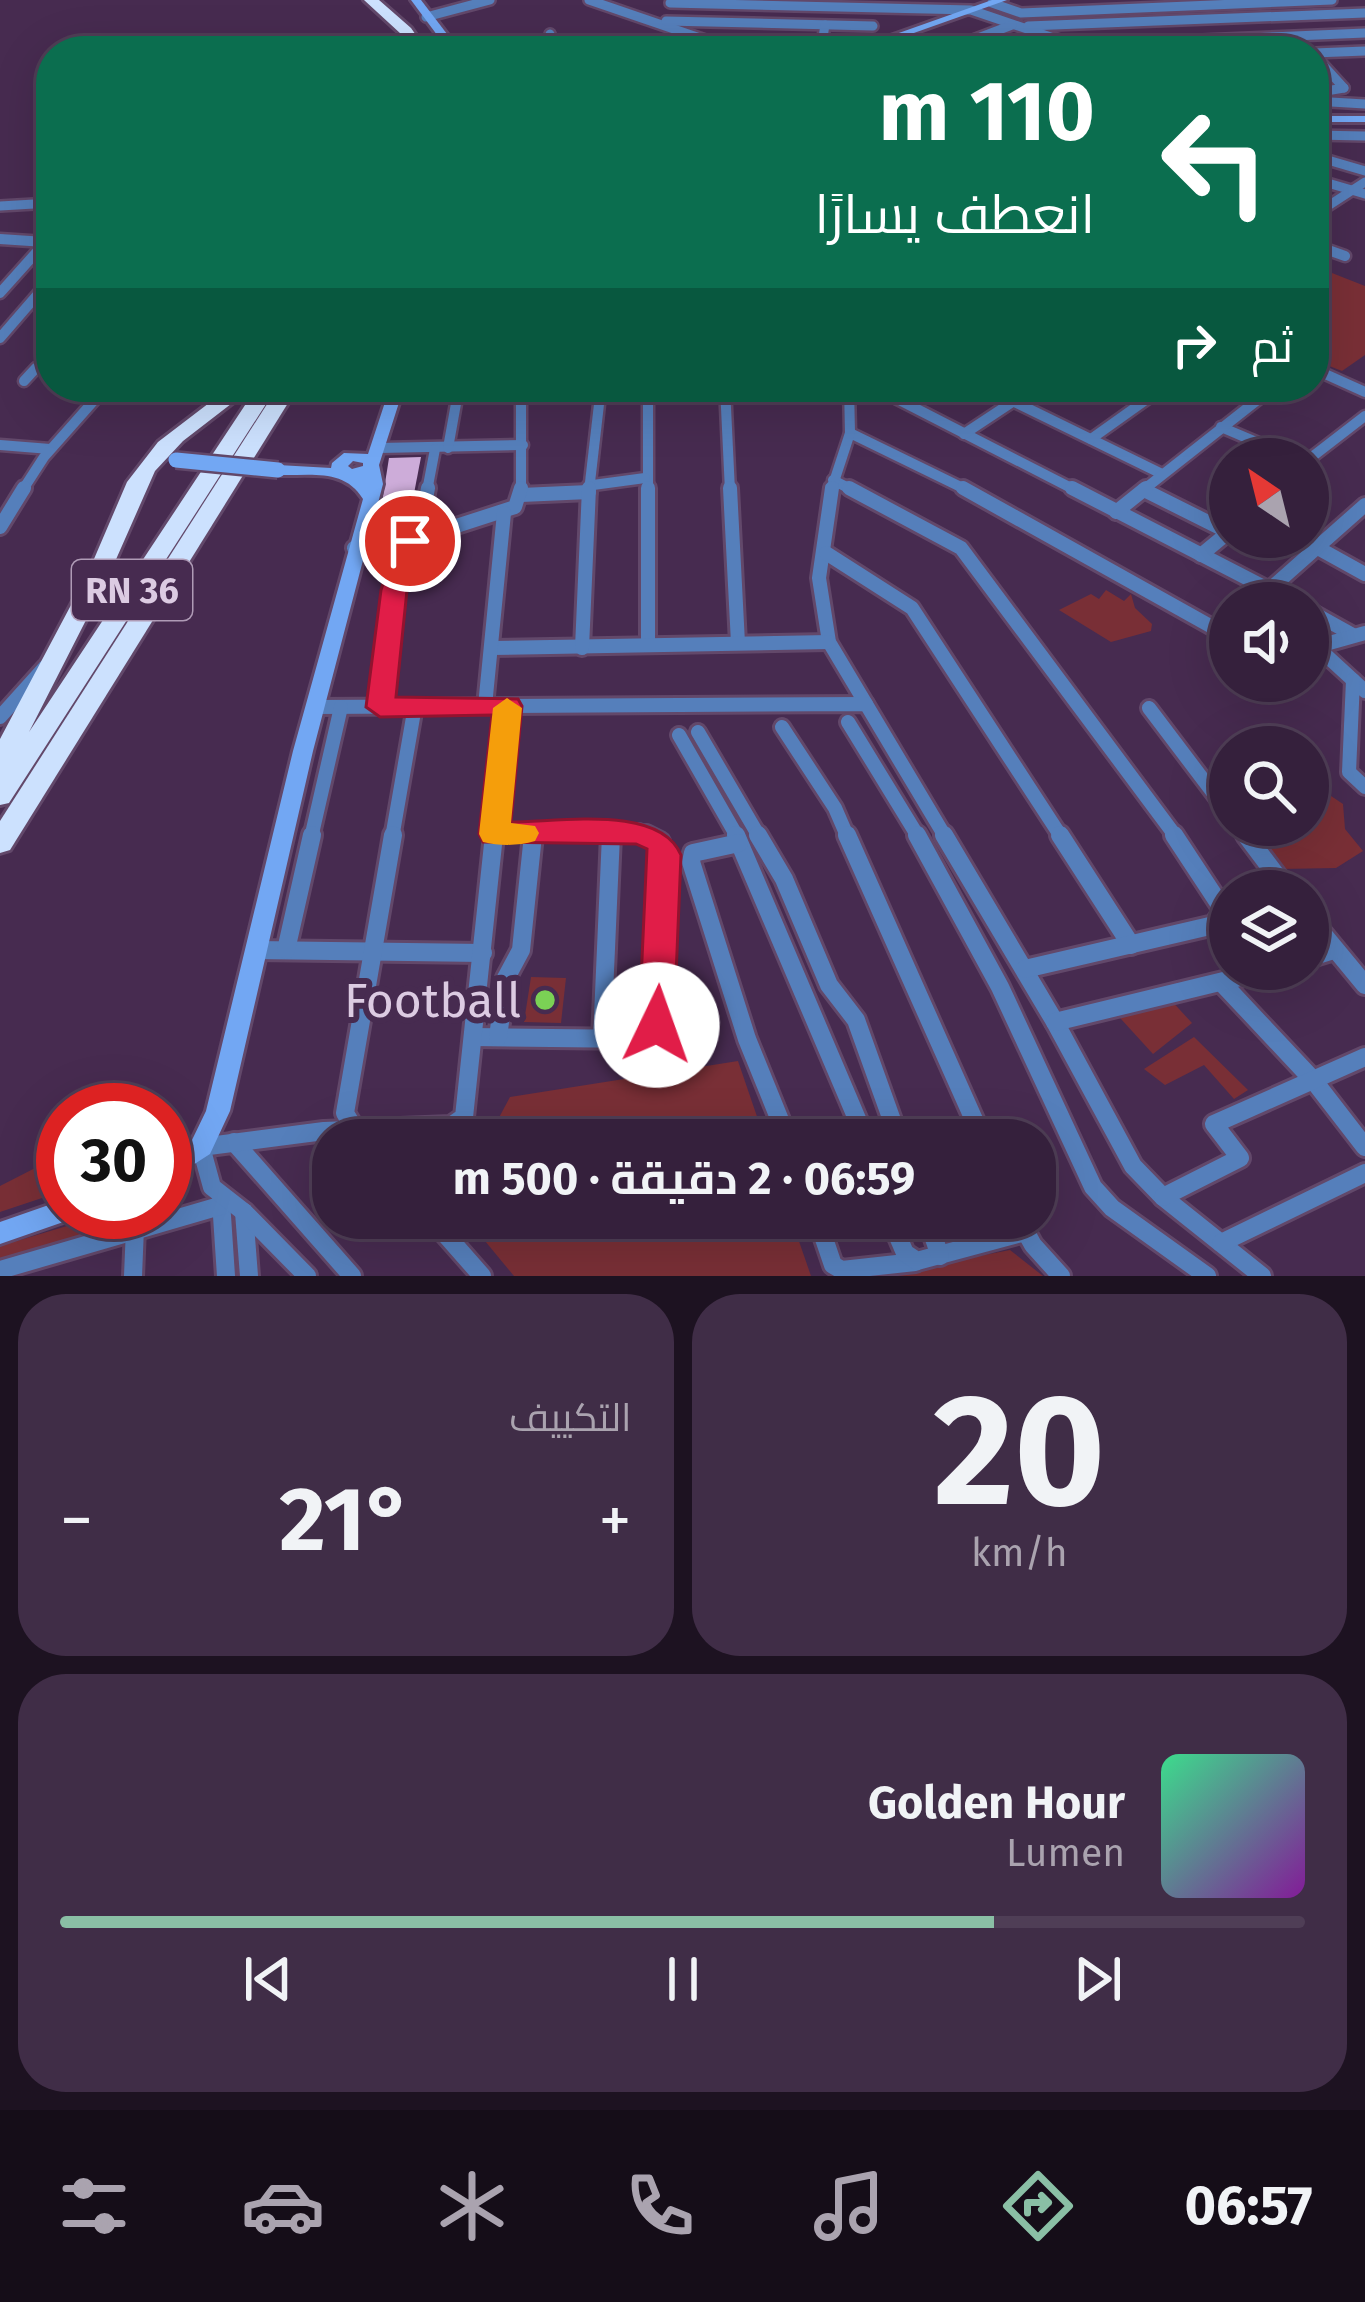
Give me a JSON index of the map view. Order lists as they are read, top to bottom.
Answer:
{
  "streets": {
    "highway": ["RN 36"]
  },
  "places": ["Football"],
  "north": "top left",
  "page": {
    "turn": ["110 m", "انعطف يسارًا"],
    "then": "ثم",
    "limit": "30",
    "trip": "06:59 · 2 دقيقة · 500 m",
    "tile": [
      ["20", "km/h"],
      "التكييف"
    ],
    "heat": ["−", "21°", "+"],
    "song": ["Golden Hour", "Lumen"],
    "tabs": "06:57"
  }
}
